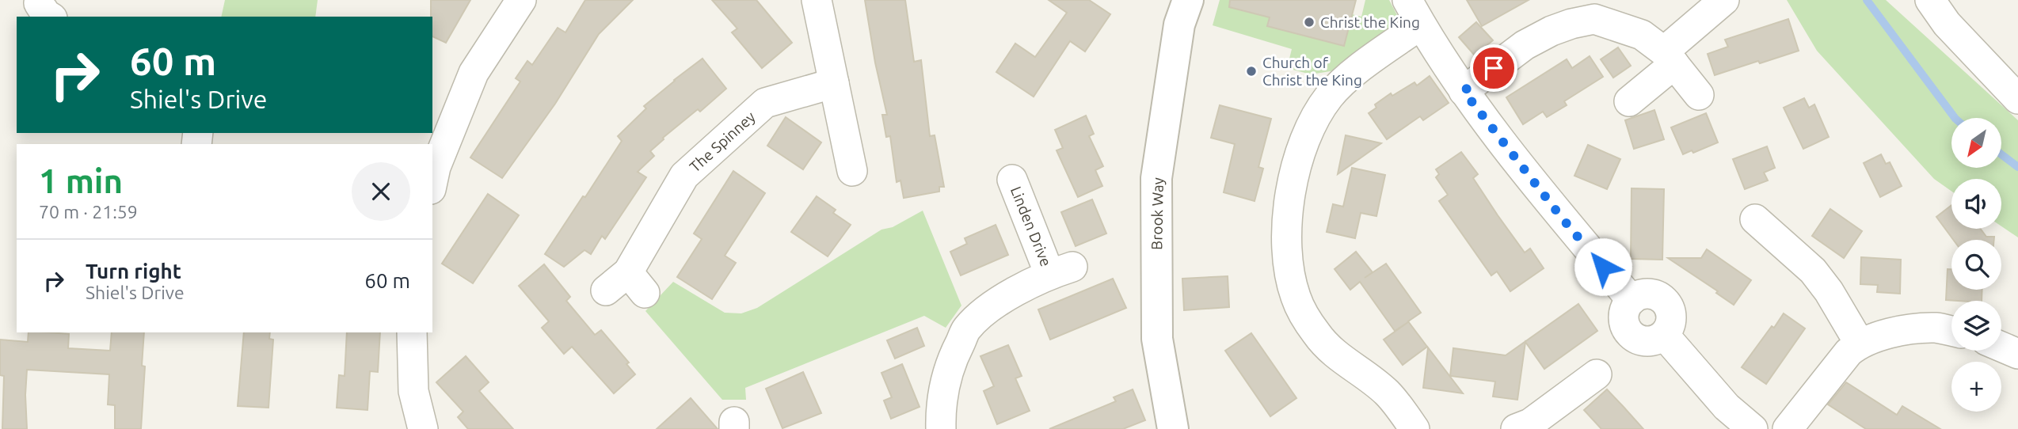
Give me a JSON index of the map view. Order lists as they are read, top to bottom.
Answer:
{
  "streets": {
    "street": ["The Spinney", "Brook Way", "Linden Drive"]
  },
  "places": ["Christ the King", "Church of Christ the King"],
  "north": "bottom left",
  "page": {
    "turn": ["60 m", "Shiel's Drive"],
    "map_buttons": "+",
    "heading": ["1 min", "70 m · 21:59"],
    "list": [
      {
        "name": "Turn right",
        "note": "Shiel's Drive",
        "value": "60 m"
      }
    ]
  }
}
